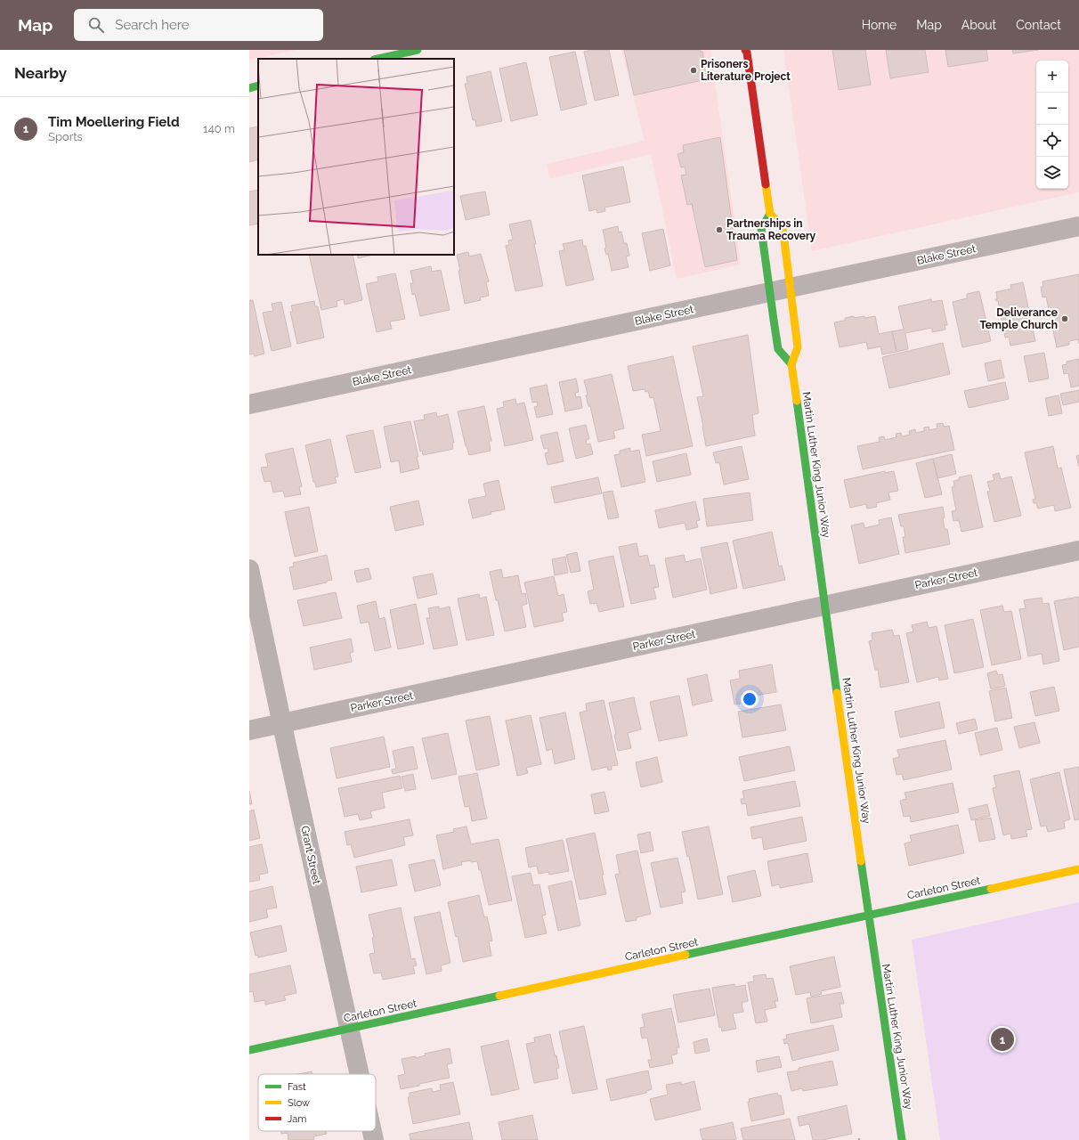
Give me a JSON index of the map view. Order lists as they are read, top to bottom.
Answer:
{
  "streets": {
    "street": [
      "Blake Street",
      "Martin Luther King Junior Way",
      "Parker Street",
      "Grant Street",
      "Carleton Street"
    ]
  },
  "crossings": [
    ["Blake Street", "Martin Luther King Junior Way"],
    ["Martin Luther King Junior Way", "Parker Street"],
    ["Martin Luther King Junior Way", "Carleton Street"],
    ["Parker Street", "Grant Street"],
    ["Grant Street", "Carleton Street"]
  ],
  "places": ["Prisoners Literature Project", "Partnerships in Trauma Recovery", "Deliverance Temple Church"],
  "legend": ["Fast", "Slow", "Jam"],
  "page": {
    "header": "Map",
    "search": "Search here",
    "nav": [
      "Home",
      "Map",
      "About",
      "Contact"
    ],
    "heading": "Nearby",
    "map_buttons": ["+", "−"],
    "list": [
      {
        "mark": "1",
        "name": "Tim Moellering Field",
        "note": "Sports",
        "value": "140 m"
      }
    ],
    "pins": "1"
  }
}
